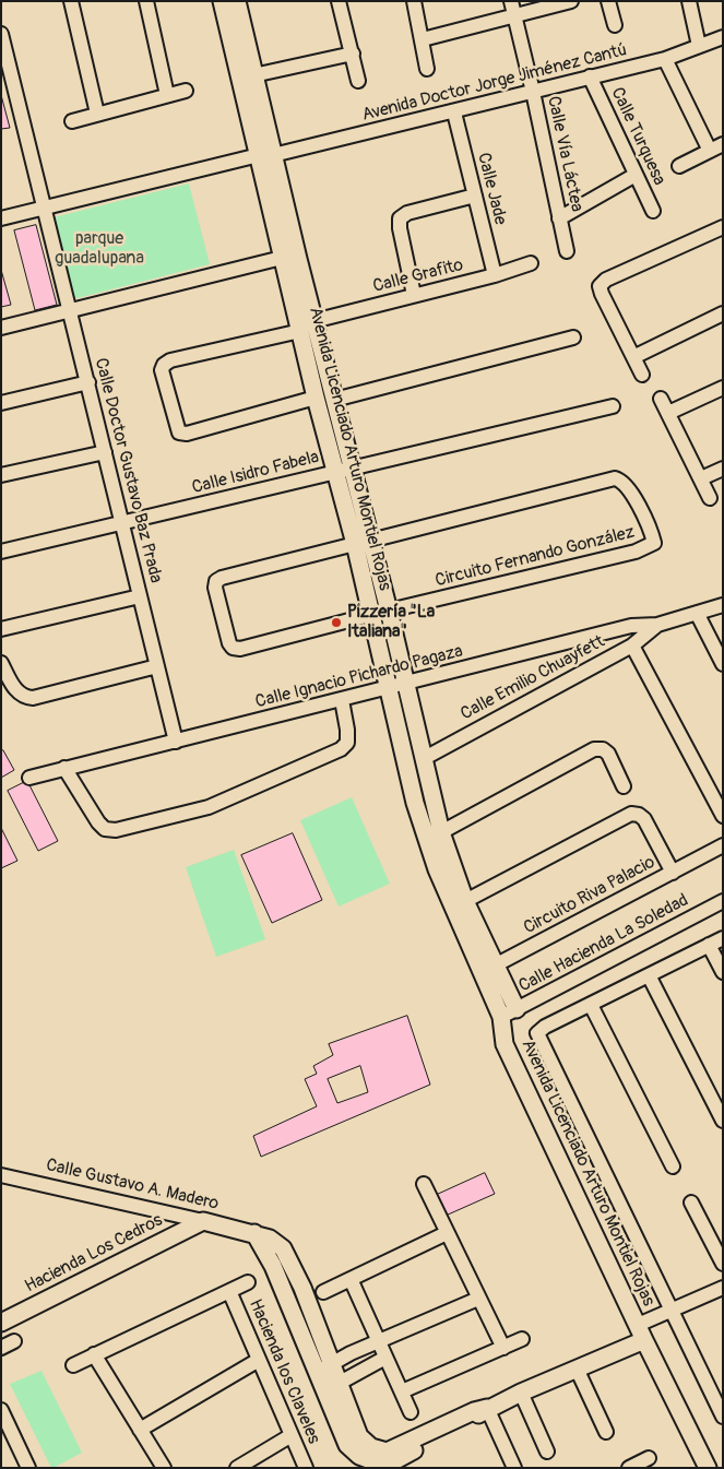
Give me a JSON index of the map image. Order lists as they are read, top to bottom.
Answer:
{
  "streets": {
    "main road": ["Avenida Licenciado Arturo Montiel Rojas", "Calle Gustavo A. Madero", "Hacienda Los Cedros"],
    "street": [
      "Avenida Doctor Jorge Jiménez Cantú",
      "Calle Turquesa",
      "Calle Vía Láctea",
      "Calle Jade",
      "Calle Grafito",
      "Calle Doctor Gustavo Baz Prada",
      "Calle Isidro Fabela",
      "Circuito Fernando González",
      "Calle Ignacio Pichardo Pagaza",
      "Calle Emilio Chuayfett",
      "Circuito Riva Palacio",
      "Calle Hacienda La Soledad",
      "Hacienda los Claveles"
    ]
  },
  "crossings": [
    ["Avenida Doctor Jorge Jiménez Cantú", "Calle Turquesa"],
    ["Avenida Doctor Jorge Jiménez Cantú", "Calle Vía Láctea"],
    ["Avenida Doctor Jorge Jiménez Cantú", "Calle Jade"],
    ["Avenida Doctor Jorge Jiménez Cantú", "Avenida Licenciado Arturo Montiel Rojas"],
    ["Avenida Doctor Jorge Jiménez Cantú", "Calle Doctor Gustavo Baz Prada"],
    ["Calle Jade", "Calle Grafito"],
    ["Calle Grafito", "Avenida Licenciado Arturo Montiel Rojas"],
    ["Avenida Licenciado Arturo Montiel Rojas", "Calle Isidro Fabela"],
    ["Avenida Licenciado Arturo Montiel Rojas", "Circuito Fernando González"],
    ["Avenida Licenciado Arturo Montiel Rojas", "Calle Ignacio Pichardo Pagaza"],
    ["Avenida Licenciado Arturo Montiel Rojas", "Calle Emilio Chuayfett"],
    ["Avenida Licenciado Arturo Montiel Rojas", "Circuito Riva Palacio"],
    ["Avenida Licenciado Arturo Montiel Rojas", "Calle Hacienda La Soledad"],
    ["Calle Doctor Gustavo Baz Prada", "Calle Isidro Fabela"],
    ["Calle Doctor Gustavo Baz Prada", "Calle Ignacio Pichardo Pagaza"],
    ["Calle Ignacio Pichardo Pagaza", "Calle Emilio Chuayfett"],
    ["Calle Gustavo A. Madero", "Hacienda Los Cedros"]
  ],
  "parks": ["parque guadalupana"],
  "places": ["Pizzería \"La Italiana\""]
}
